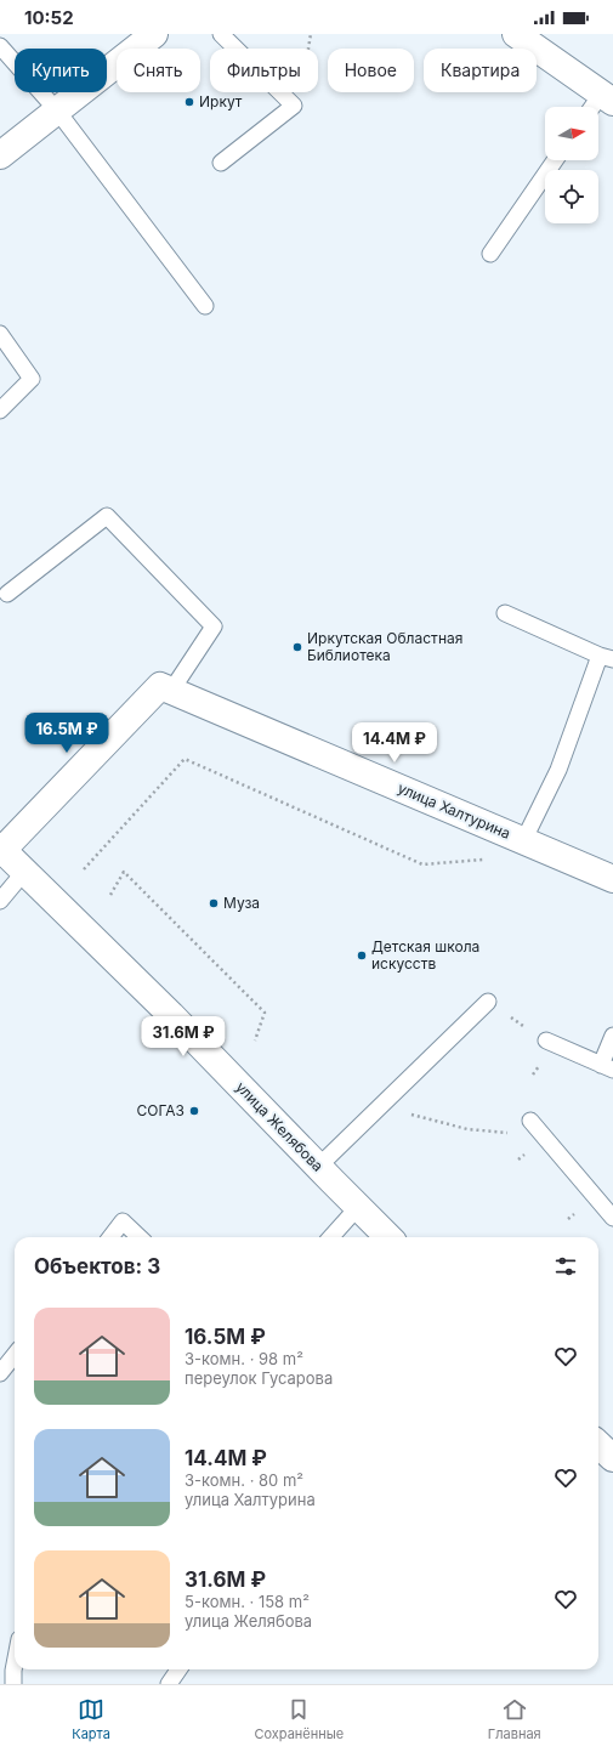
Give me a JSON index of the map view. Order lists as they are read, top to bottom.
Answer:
{
  "streets": {
    "street": ["улица Халтурина", "улица Желябова"]
  },
  "places": [
    "Иркут",
    "Иркутская Областная Библиотека",
    "Муза",
    "Детская школа искусств",
    "СОГАЗ"
  ],
  "north": "right",
  "page": {
    "status": "10:52",
    "chip": [
      "Купить",
      "Снять",
      "Фильтры",
      "Новое",
      "Квартира"
    ],
    "price": ["16.5M ₽", "14.4M ₽", "31.6M ₽"],
    "heading": "Объектов: 3",
    "list": [
      {
        "name": "16.5M ₽",
        "note": "3-комн. · 98 m² · переулок Гусарова"
      },
      {
        "name": "14.4M ₽",
        "note": "3-комн. · 80 m² · улица Халтурина"
      },
      {
        "name": "31.6M ₽",
        "note": "5-комн. · 158 m² · улица Желябова"
      }
    ],
    "tabs": ["Карта", "Сохранённые", "Главная"]
  }
}
